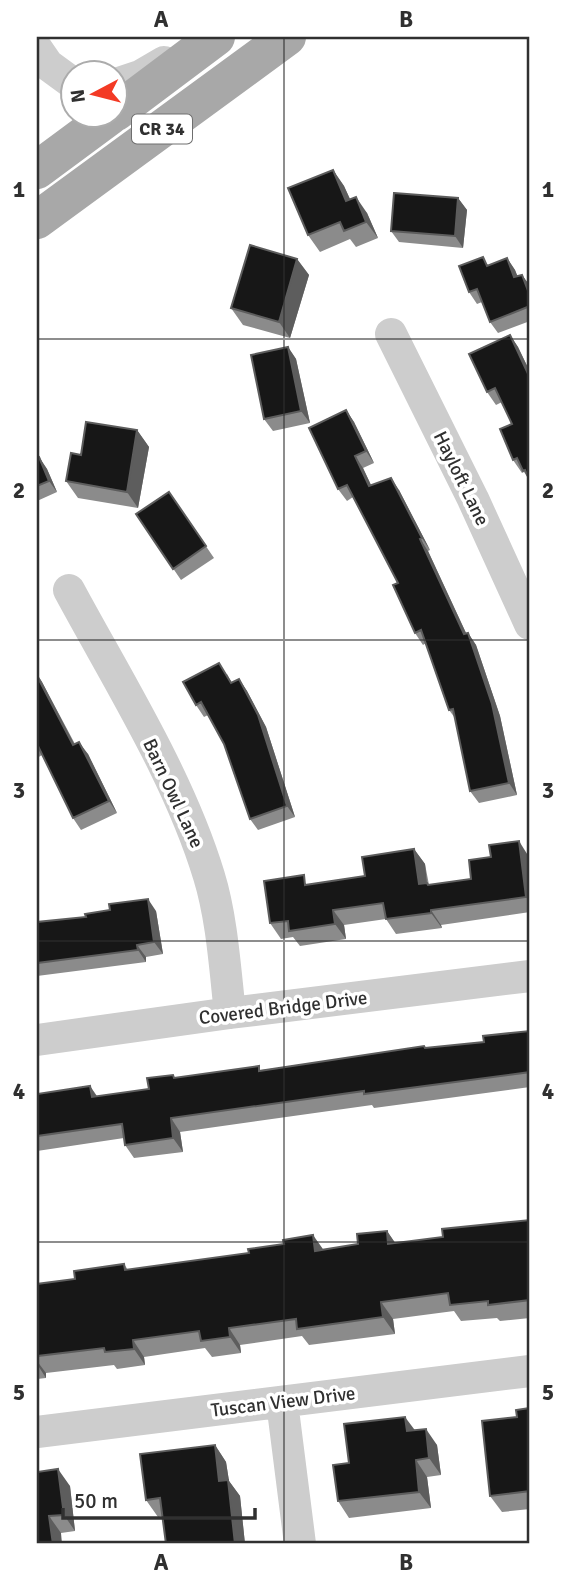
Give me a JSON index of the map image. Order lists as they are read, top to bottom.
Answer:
{
  "streets": {
    "main road": ["CR 34"],
    "street": [
      "Hayloft Lane",
      "Barn Owl Lane",
      "Covered Bridge Drive",
      "Tuscan View Drive"
    ]
  },
  "crossings": [
    ["Barn Owl Lane", "Covered Bridge Drive"]
  ],
  "scale_bar": "50 m",
  "north": "left",
  "grid": {
    "columns": ["A", "B"],
    "rows": [
      "1",
      "2",
      "3",
      "4",
      "5"
    ]
  }
}
